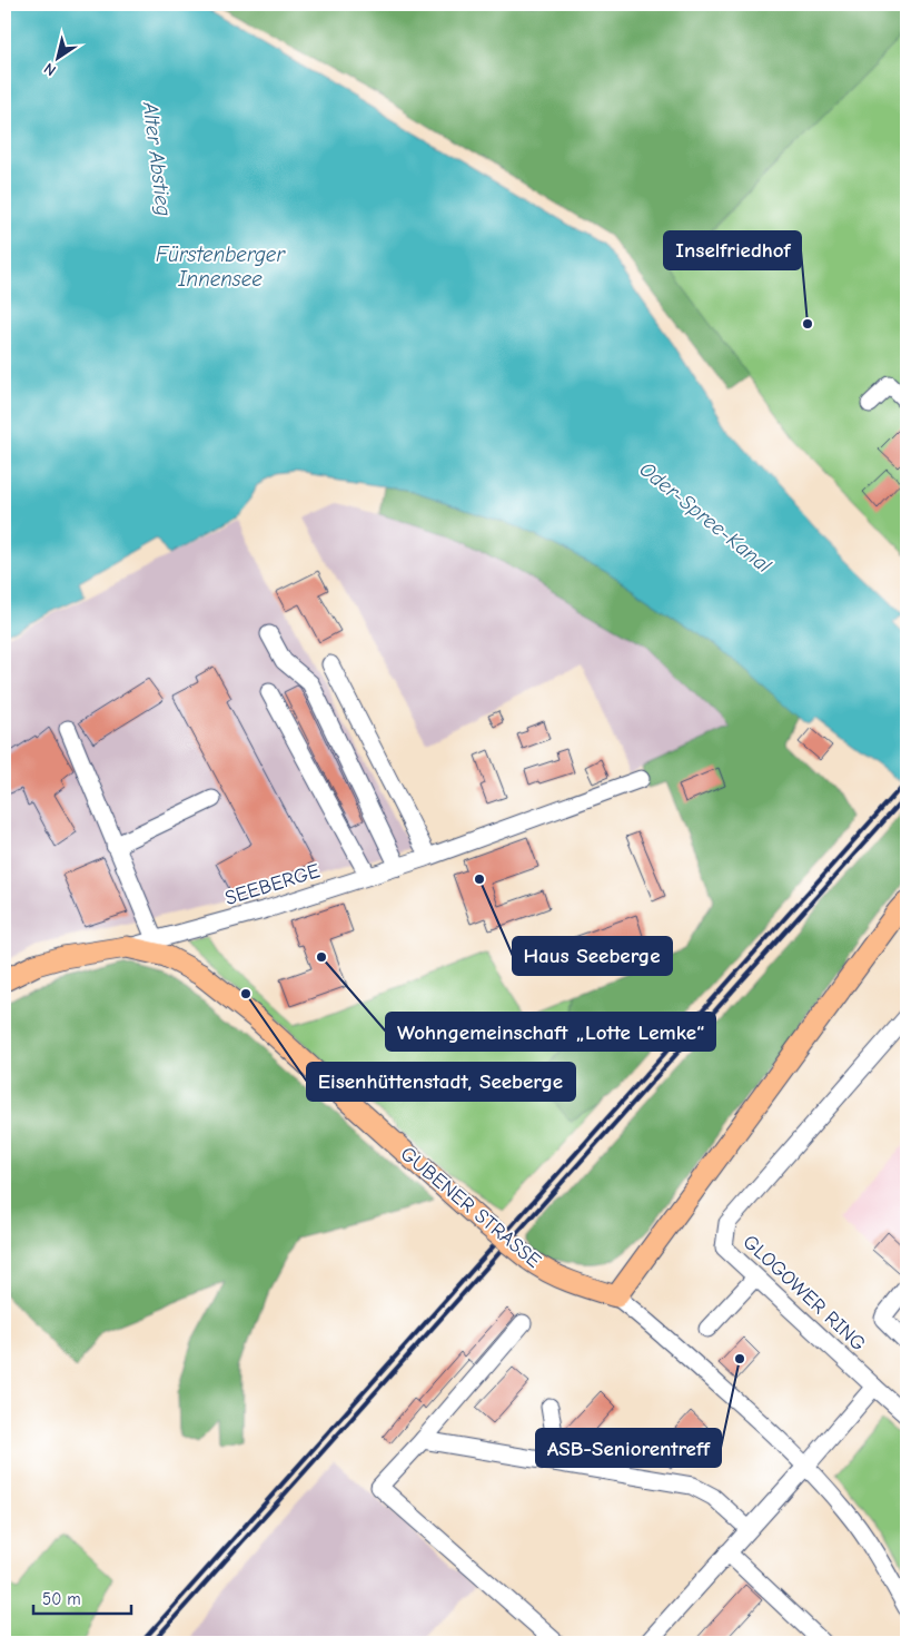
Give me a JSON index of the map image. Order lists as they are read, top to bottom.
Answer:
{
  "streets": {
    "main road": ["GUBENER STRASSE"],
    "street": ["SEEBERGE", "GLOGOWER RING"]
  },
  "crossings": [
    ["SEEBERGE", "GUBENER STRASSE"]
  ],
  "water": ["Alter Abstieg", "Fürstenberger Innensee", "Oder-Spree-Kanal"],
  "places": [
    "Inselfriedhof",
    "Haus Seeberge",
    "Wohngemeinschaft „Lotte Lemke“",
    "Eisenhüttenstadt, Seeberge",
    "ASB-Seniorentreff"
  ],
  "scale_bar": "50 m",
  "north": "bottom left"
}
